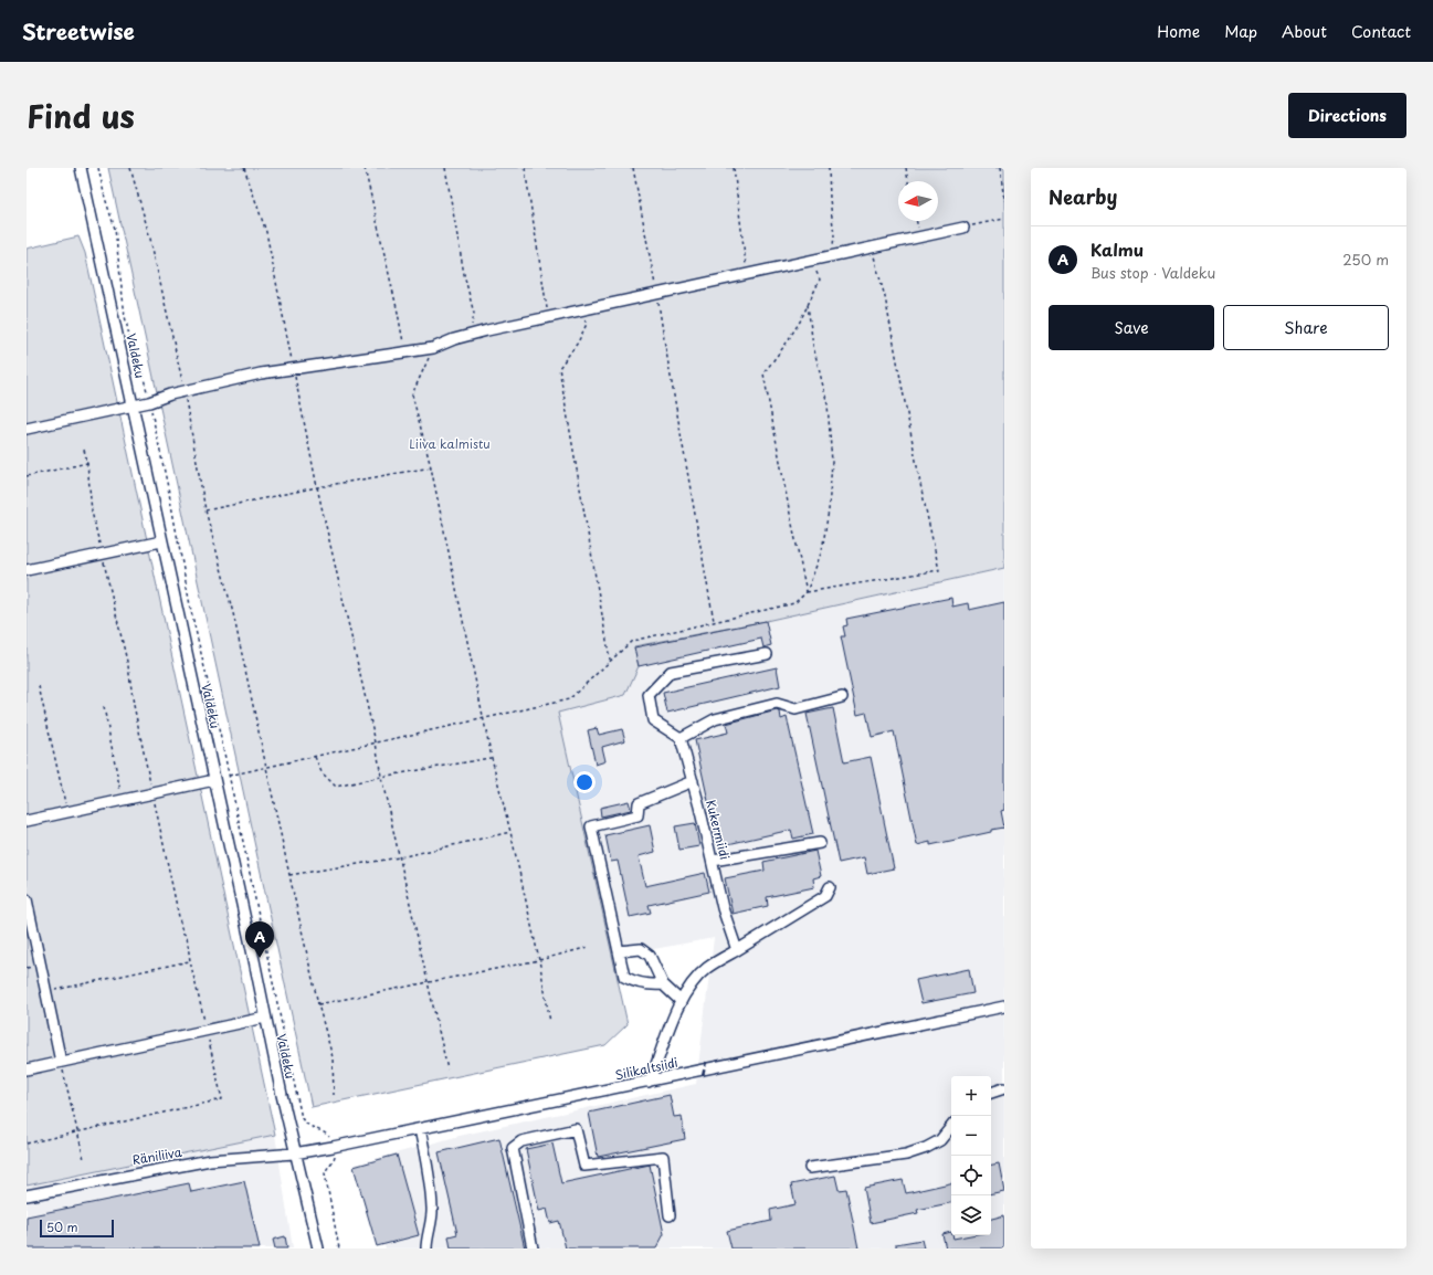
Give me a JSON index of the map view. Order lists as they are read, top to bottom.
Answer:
{
  "streets": {
    "street": [
      "Valdeku",
      "Kukermiidi",
      "Silikaltsiidi",
      "Räniliiva"
    ]
  },
  "crossings": [
    ["Valdeku", "Silikaltsiidi"],
    ["Valdeku", "Räniliiva"],
    ["Silikaltsiidi", "Räniliiva"]
  ],
  "parks": ["Liiva kalmistu"],
  "scale_bar": "50 m",
  "north": "left",
  "page": {
    "header": "Streetwise",
    "nav": [
      "Home",
      "Map",
      "About",
      "Contact"
    ],
    "title": "Find us",
    "buttons": [
      "Directions",
      ["Save", "Share"]
    ],
    "heading": "Nearby",
    "list": [
      {
        "mark": "A",
        "name": "Kalmu",
        "note": "Bus stop · Valdeku",
        "value": "250 m"
      }
    ],
    "pins": "A",
    "map_buttons": ["+", "−"],
    "scale": "50 m"
  }
}
